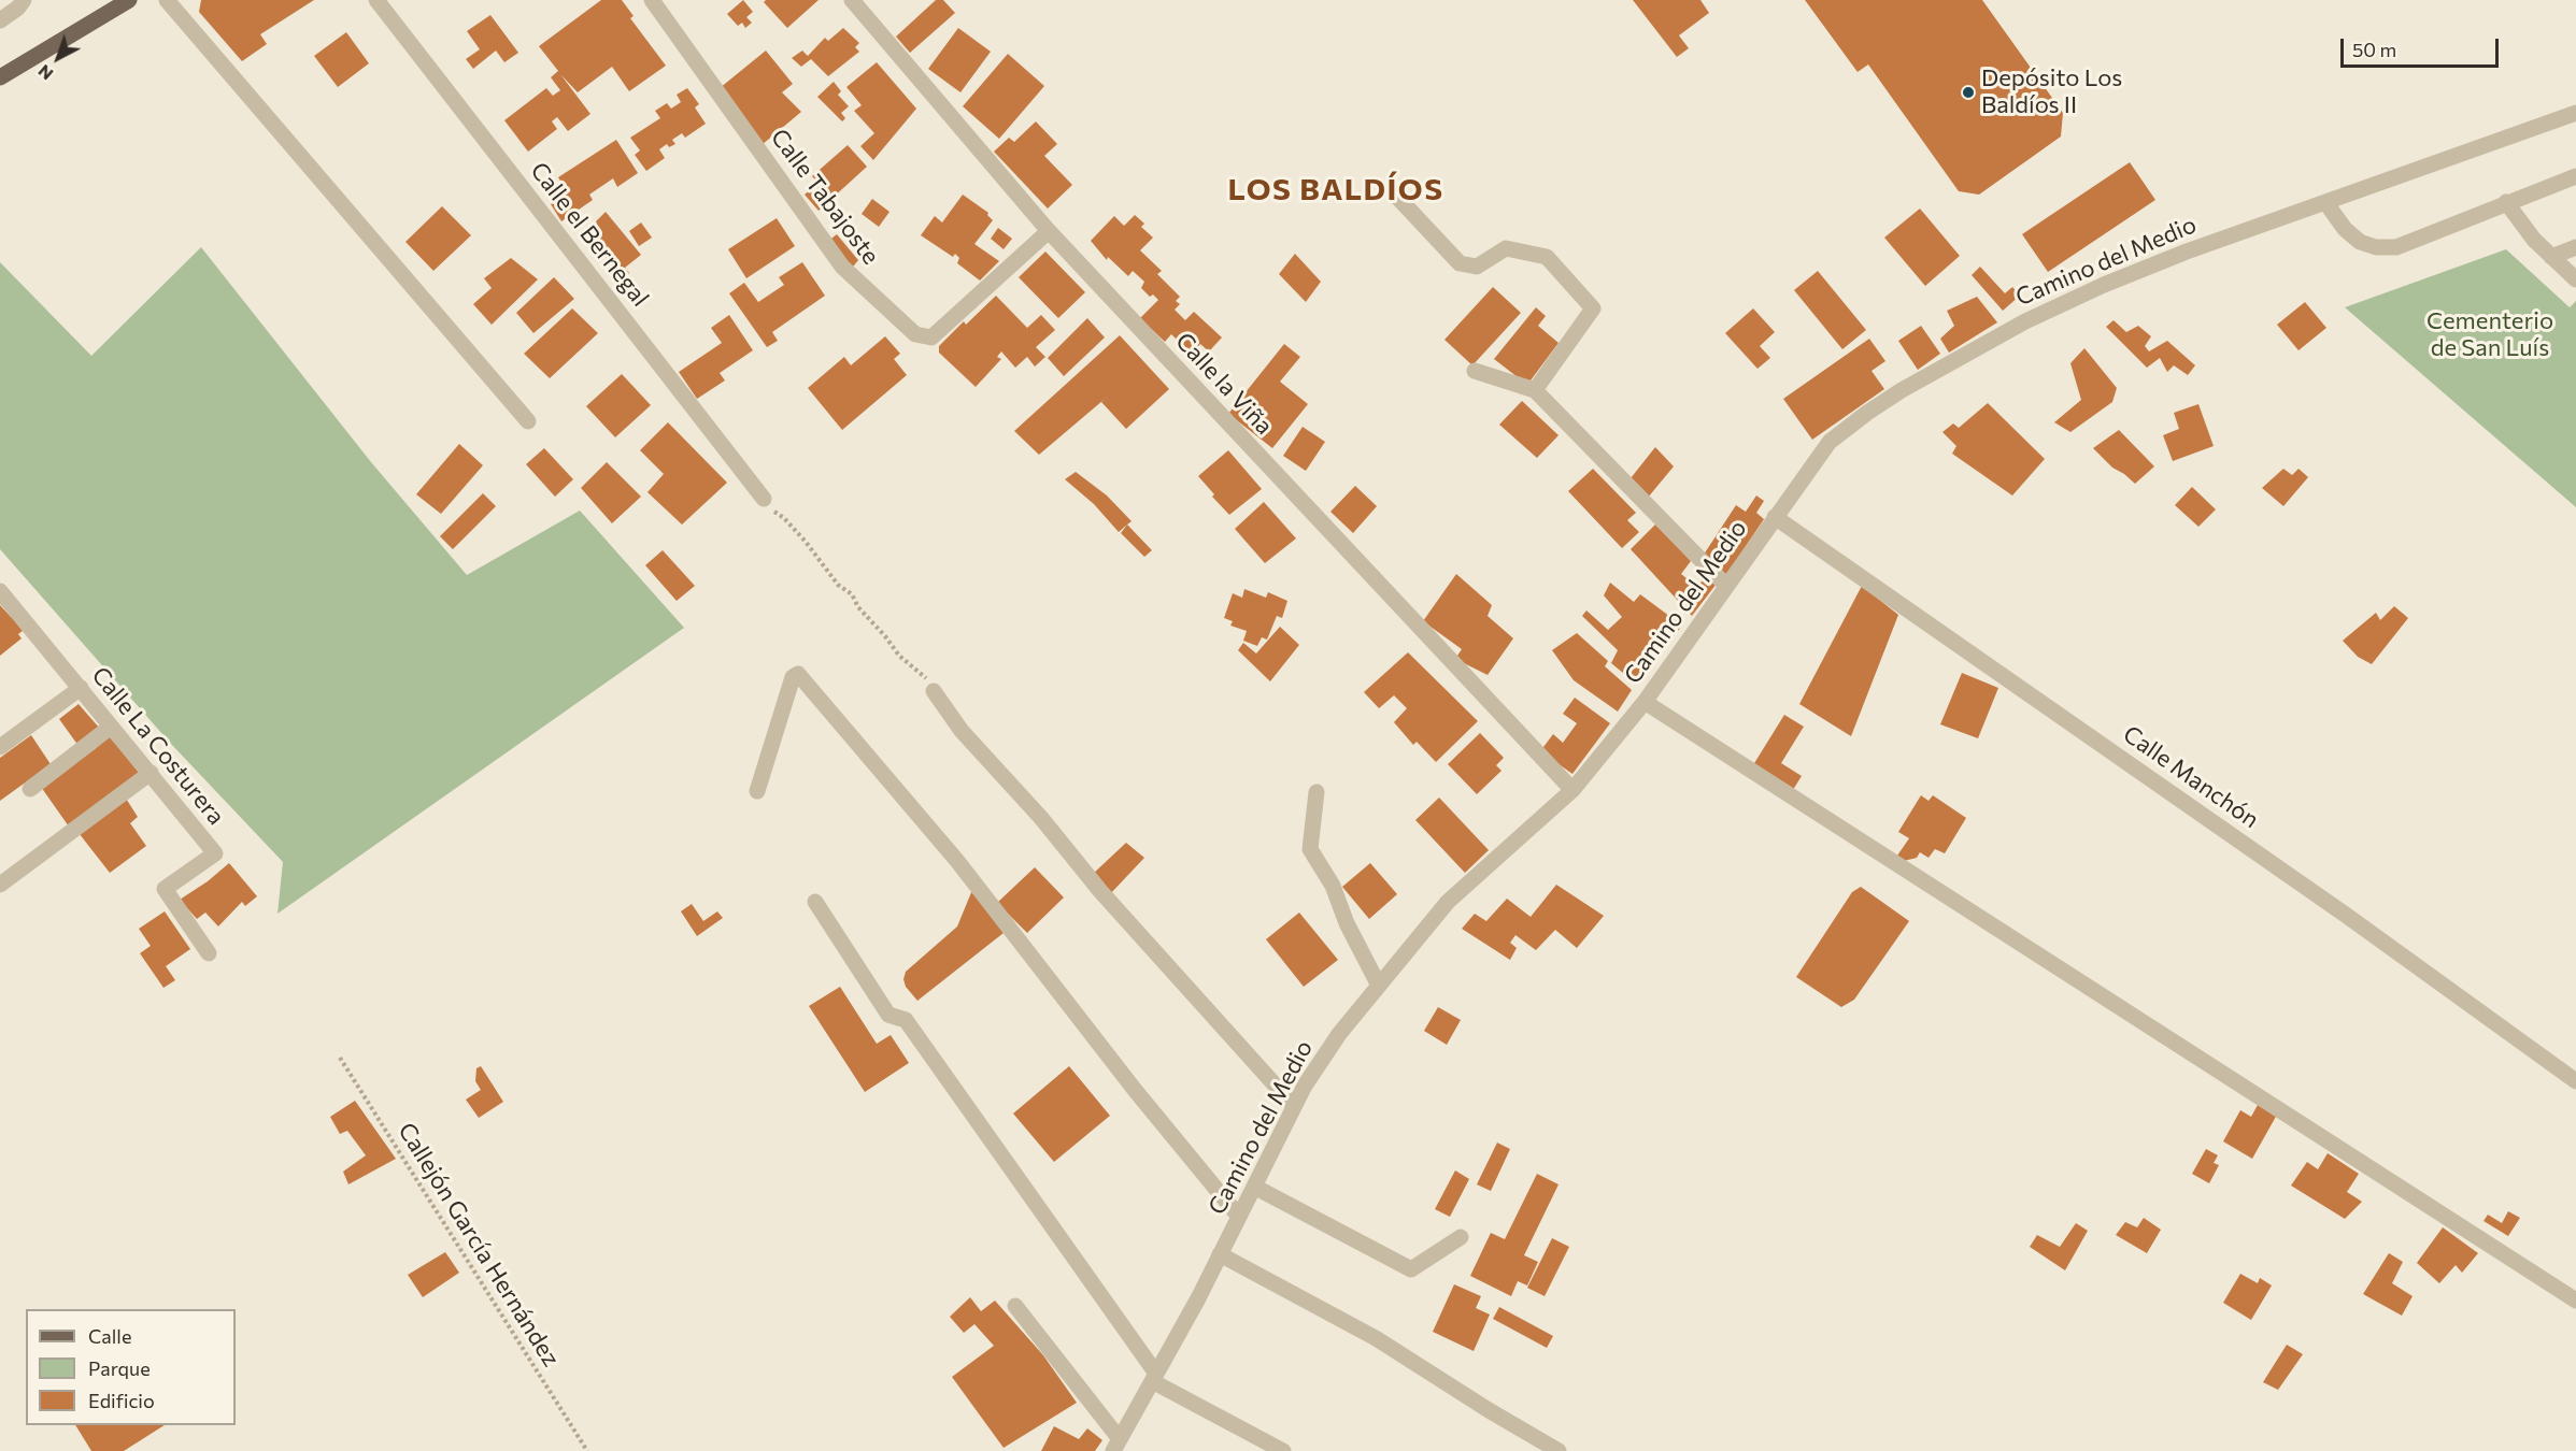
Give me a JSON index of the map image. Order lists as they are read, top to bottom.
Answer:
{
  "streets": {
    "street": [
      "Calle Tabajoste",
      "Calle el Bernegal",
      "Camino del Medio",
      "Calle la Viña",
      "Calle La Costurera",
      "Calle Manchón"
    ],
    "path": ["Callejón García Hernández"]
  },
  "crossings": [
    ["Calle Tabajoste", "Calle la Viña"],
    ["Camino del Medio", "Calle la Viña"],
    ["Camino del Medio", "Calle Manchón"]
  ],
  "districts": ["LOS BALDÍOS"],
  "parks": ["Cementerio de San Luís"],
  "places": ["Depósito Los Baldíos II"],
  "legend": ["Calle", "Parque", "Edificio"],
  "scale_bar": "50 m",
  "north": "bottom left"
}
